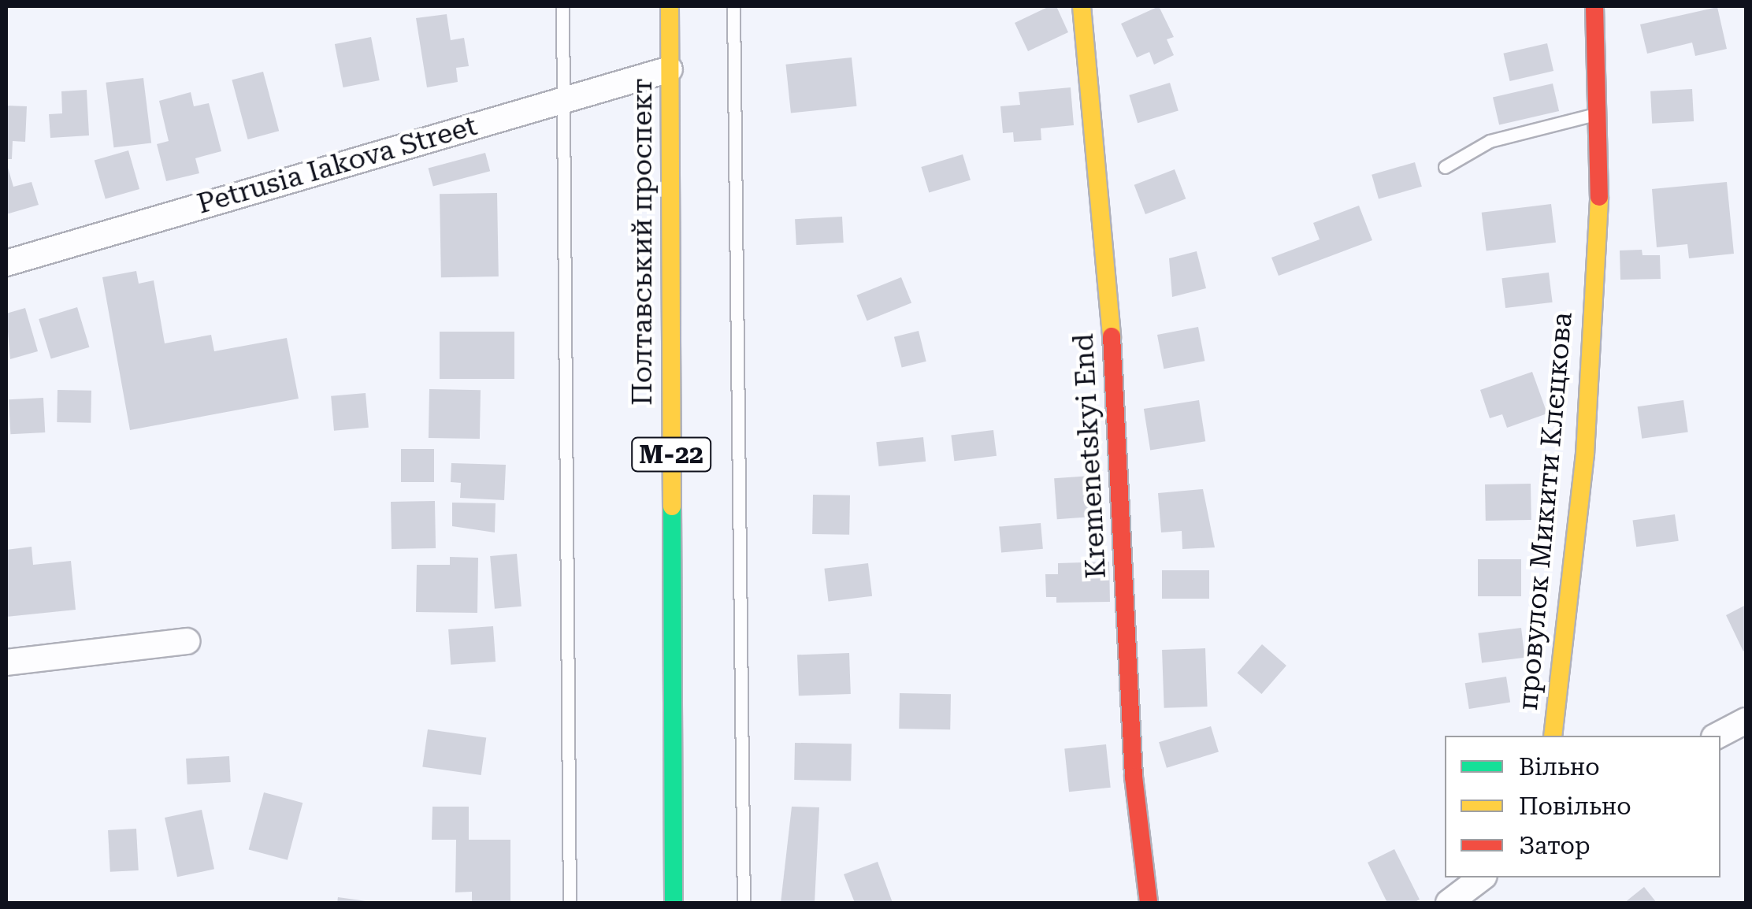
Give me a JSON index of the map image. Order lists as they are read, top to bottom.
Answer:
{
  "streets": {
    "main road": [
      "Полтавський проспект",
      "М-22",
      "Kremenetskyi End",
      "провулок Микити Клєцкова"
    ],
    "street": ["Petrusia Iakova Street"]
  },
  "crossings": [
    ["Petrusia Iakova Street", "Полтавський проспект"]
  ],
  "legend": ["Вільно", "Повільно", "Затор"]
}
